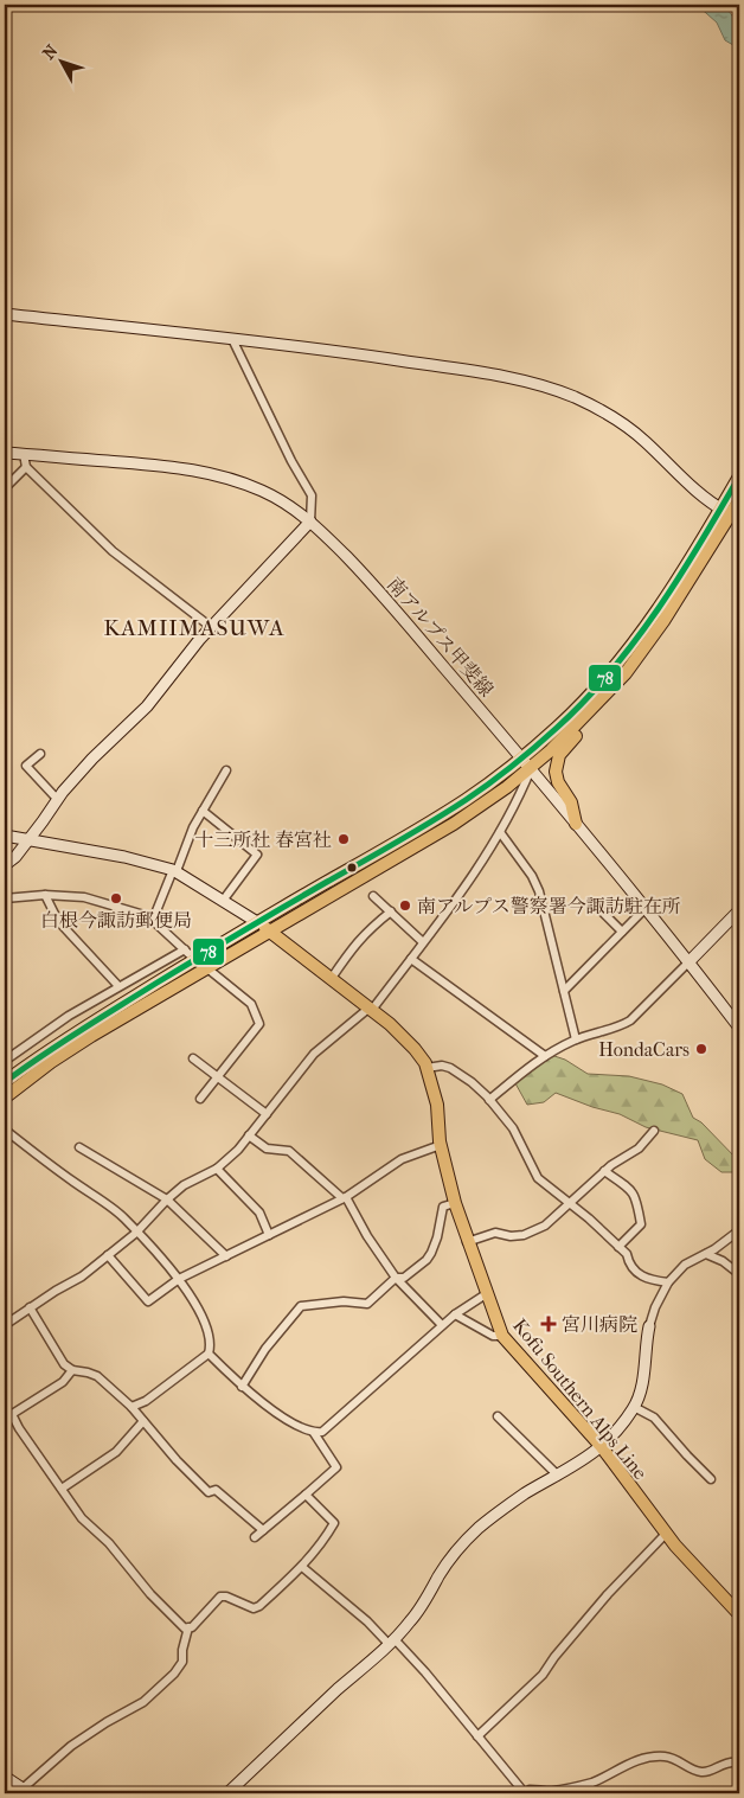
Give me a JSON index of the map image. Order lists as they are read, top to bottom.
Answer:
{
  "streets": {
    "main road": ["Kofu Southern Alps Line"],
    "street": ["南アルプス甲斐線"]
  },
  "districts": ["KAMIIMASUWA"],
  "places": {
    "other": [
      "十三所社 春宮社",
      "白根今諏訪郵便局",
      "南アルプス警察署今諏訪駐在所",
      "HondaCars"
    ],
    "health": ["宮川病院"]
  },
  "lines": ["transit line 78"],
  "north": "top left"
}
